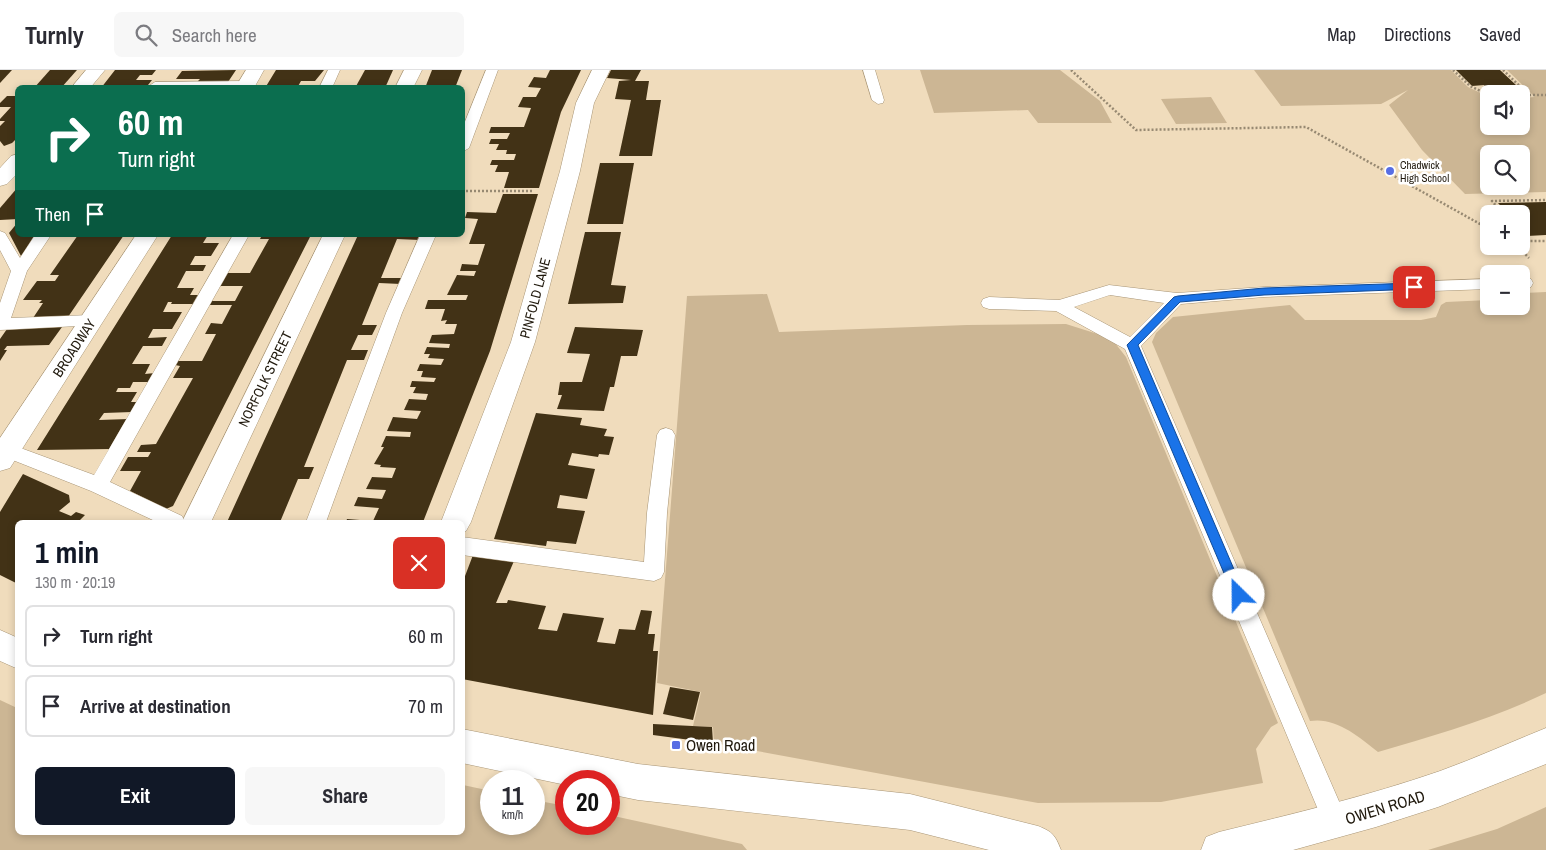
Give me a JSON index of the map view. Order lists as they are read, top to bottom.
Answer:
{
  "streets": {
    "street": [
      "PINFOLD LANE",
      "BROADWAY",
      "NORFOLK STREET",
      "OWEN ROAD"
    ]
  },
  "places": {
    "other": ["Chadwick High School"],
    "transit": ["Owen Road"]
  },
  "page": {
    "header": "Turnly",
    "search": "Search here",
    "nav": ["Map", "Directions", "Saved"],
    "map_buttons": ["+", "−"],
    "turn": ["60 m", "Turn right"],
    "then": "Then",
    "heading": ["1 min", "130 m · 20:19"],
    "list": [
      {
        "name": "Turn right",
        "value": "60 m"
      },
      {
        "name": "Arrive at destination",
        "value": "70 m"
      }
    ],
    "buttons": ["Exit", "Share"],
    "speed": "11 km/h",
    "limit": "20"
  }
}
